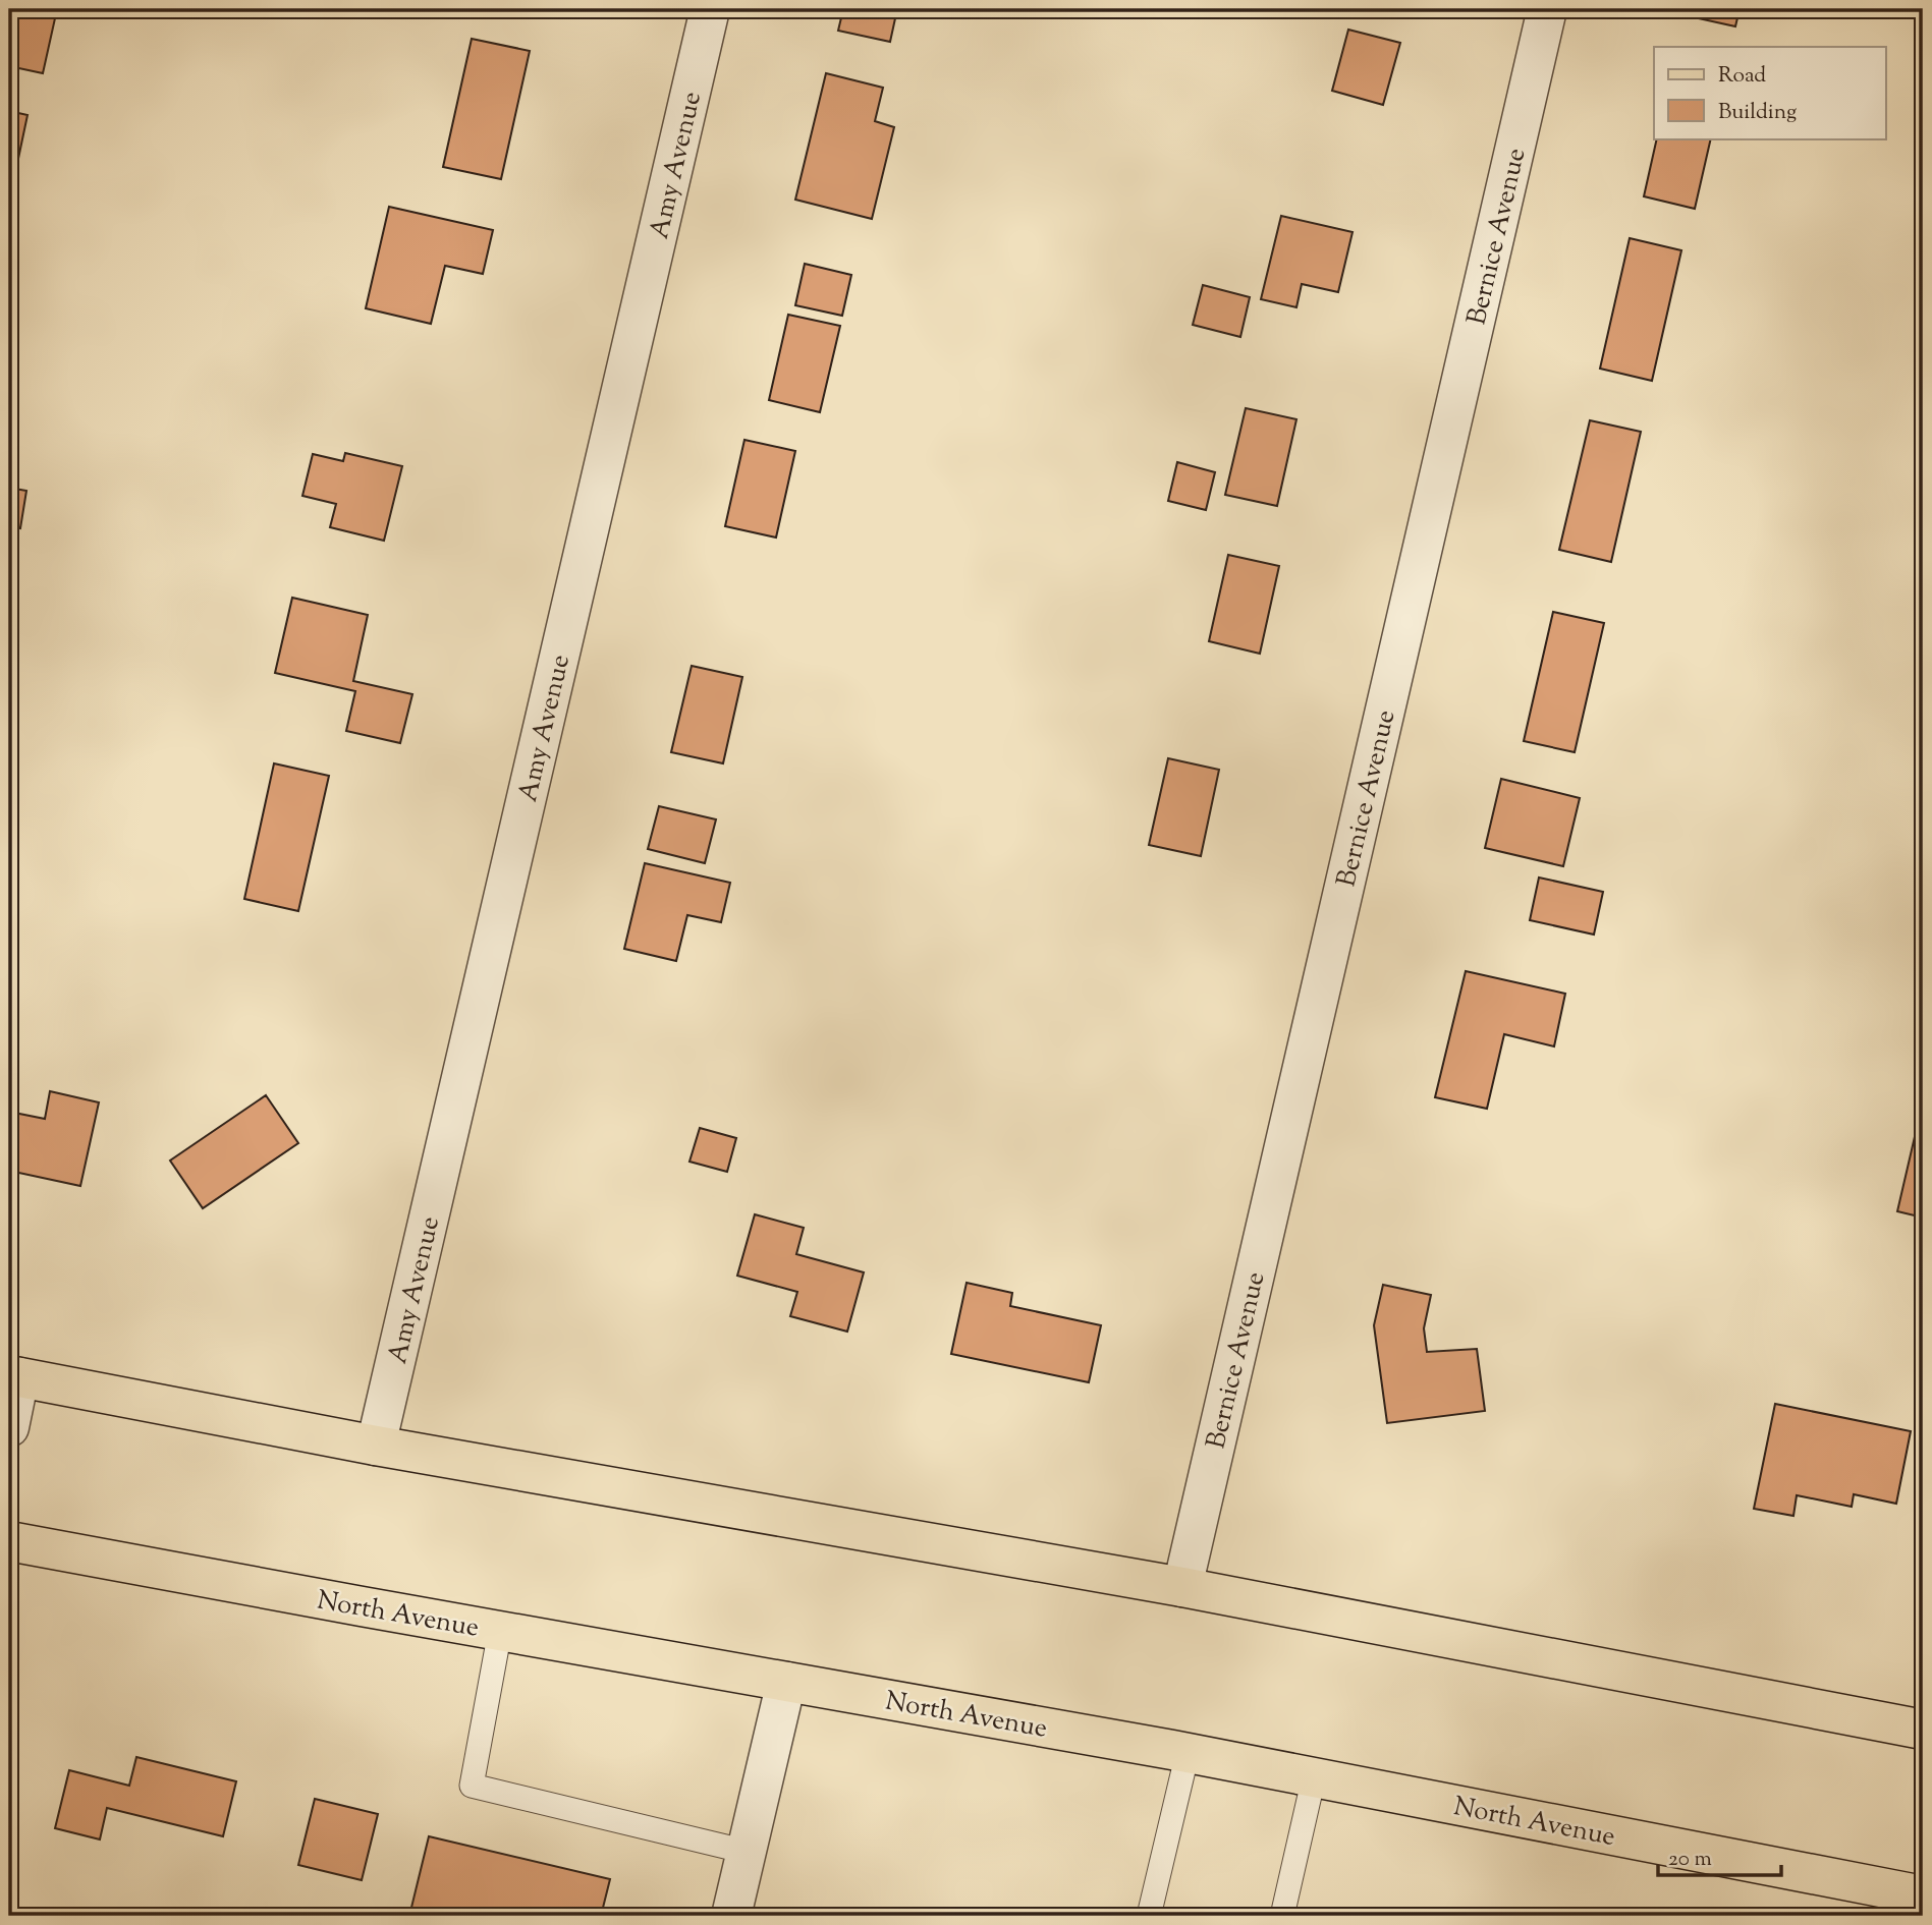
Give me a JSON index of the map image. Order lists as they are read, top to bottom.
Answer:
{
  "streets": {
    "main road": ["North Avenue"],
    "street": ["Amy Avenue", "Bernice Avenue"]
  },
  "legend": ["Road", "Building"],
  "scale_bar": "20 m"
}
